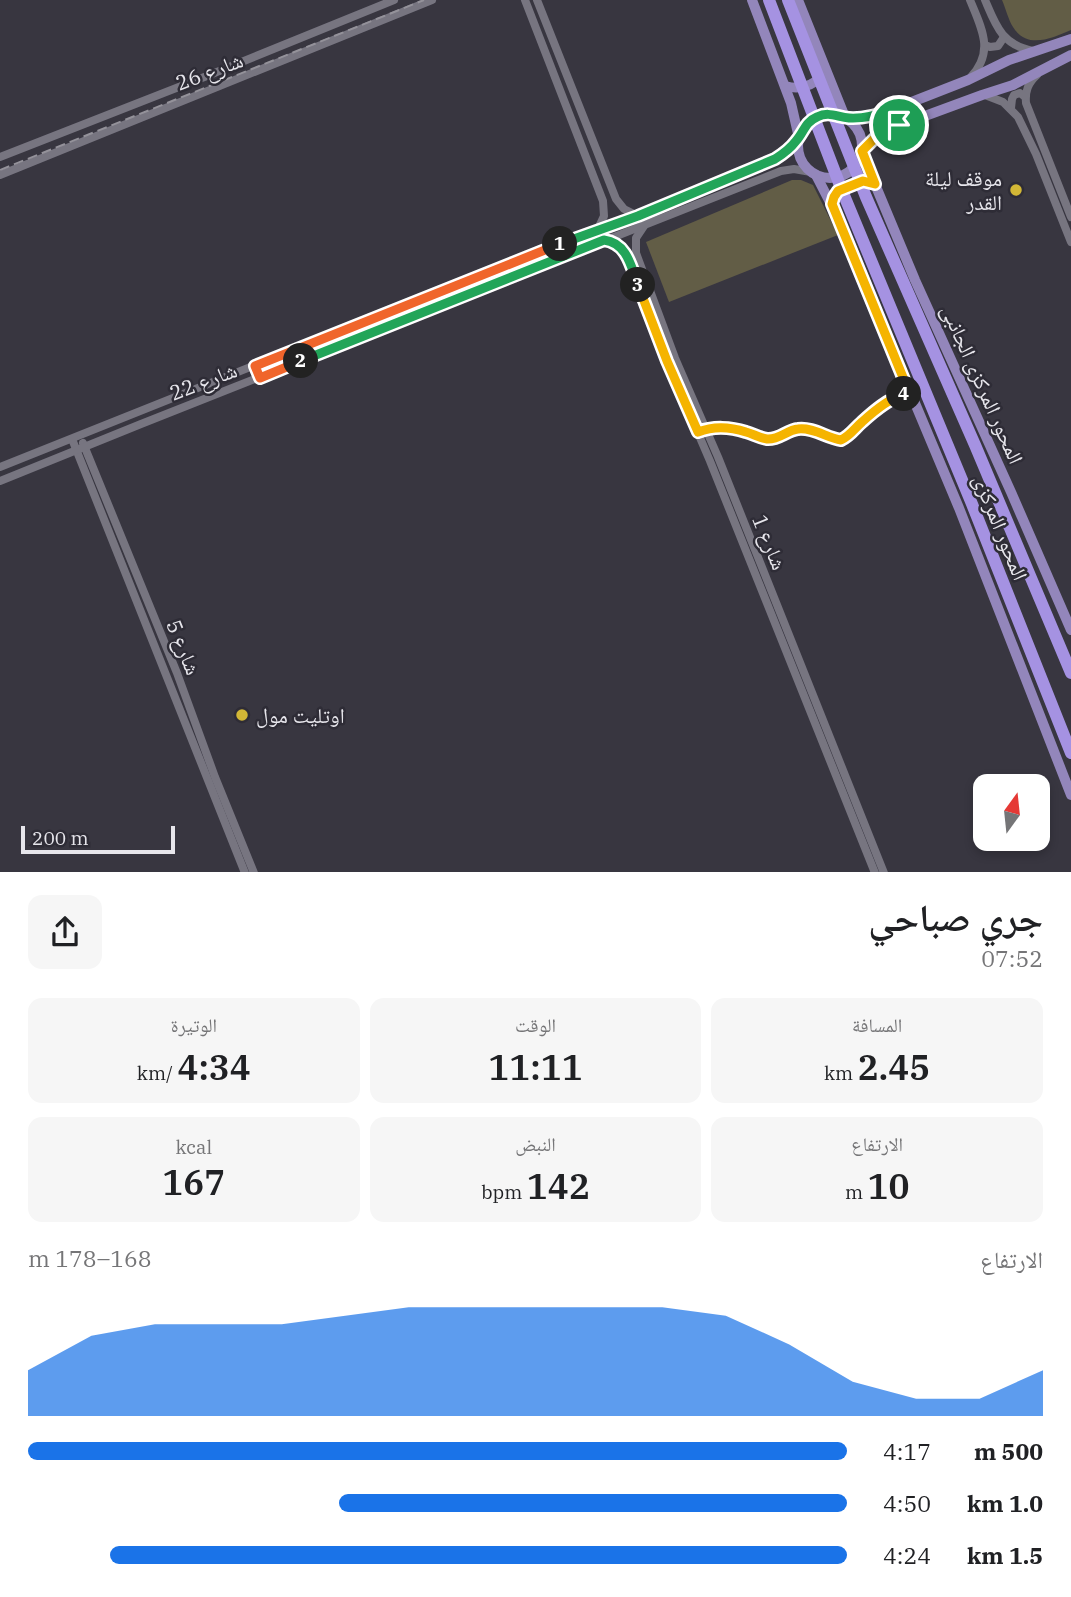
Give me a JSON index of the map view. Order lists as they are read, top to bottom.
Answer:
{
  "streets": {
    "highway": ["المحور المركزى"],
    "main road": ["المحور المركزى الجانبى"],
    "street": [
      "شارع 26",
      "شارع 22",
      "شارع 1",
      "شارع 5"
    ]
  },
  "crossings": [
    ["شارع 22", "المحور المركزى الجانبى"],
    ["شارع 22", "شارع 1"],
    ["شارع 22", "شارع 5"]
  ],
  "places": ["موقف ليلة القدر", "اوتليت مول"],
  "scale_bar": "200 m",
  "north": "top",
  "page": {
    "pins": [
      "1",
      "3",
      "2",
      "4"
    ],
    "scale": "200 m",
    "heading": ["جري صباحي", "07:52"],
    "stats": [
      ["المسافة", "2.45 km"],
      ["الوقت", "11:11"],
      ["الوتيرة", "4:34 /km"],
      ["الارتفاع", "10 m"],
      ["النبض", "142 bpm"],
      ["kcal", "167"]
    ],
    "chart": ["الارتفاع", "168–178 m"],
    "list": [
      {
        "name": "500 m",
        "note": "4:17"
      },
      {
        "name": "1.0 km",
        "note": "4:50"
      },
      {
        "name": "1.5 km",
        "note": "4:24"
      }
    ]
  }
}
